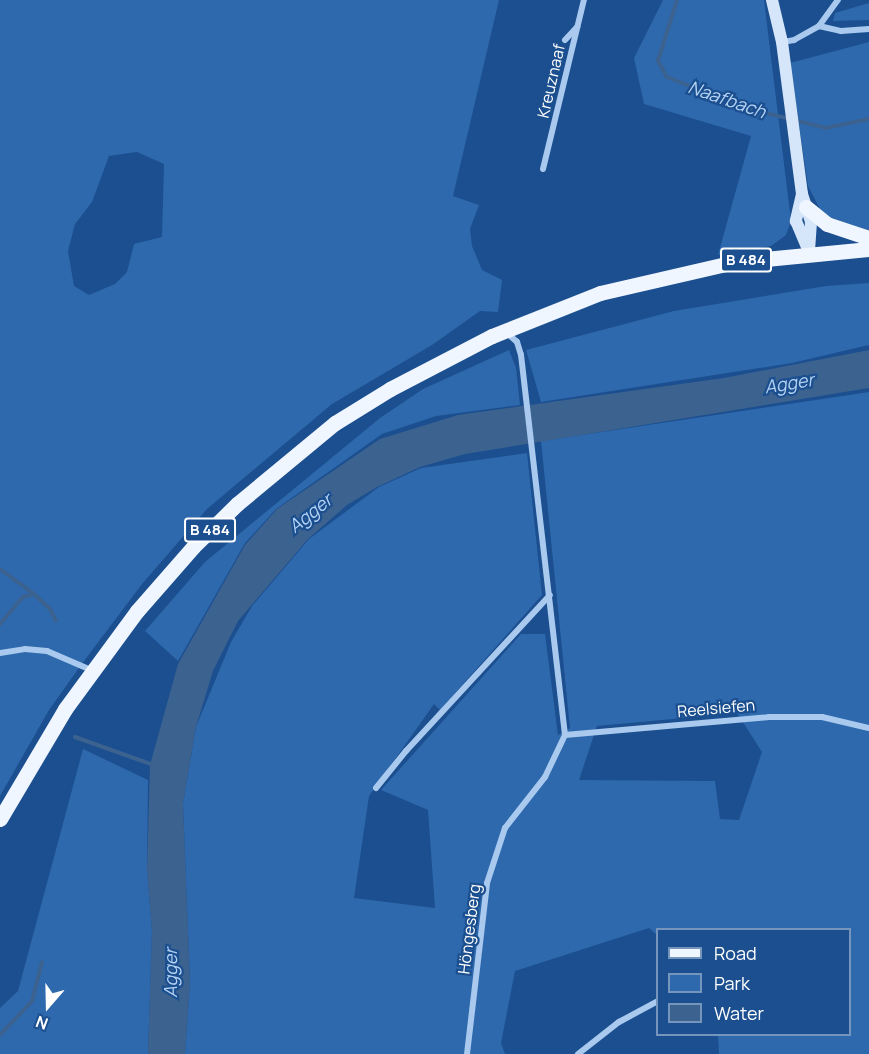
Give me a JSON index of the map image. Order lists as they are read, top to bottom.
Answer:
{
  "streets": {
    "main road": ["B 484"],
    "street": ["Kreuznaaf", "Reelsiefen", "Höngesberg"]
  },
  "crossings": [
    ["Reelsiefen", "Höngesberg"]
  ],
  "water": ["Naafbach", "Agger"],
  "legend": ["Road", "Park", "Water"],
  "north": "bottom"
}
